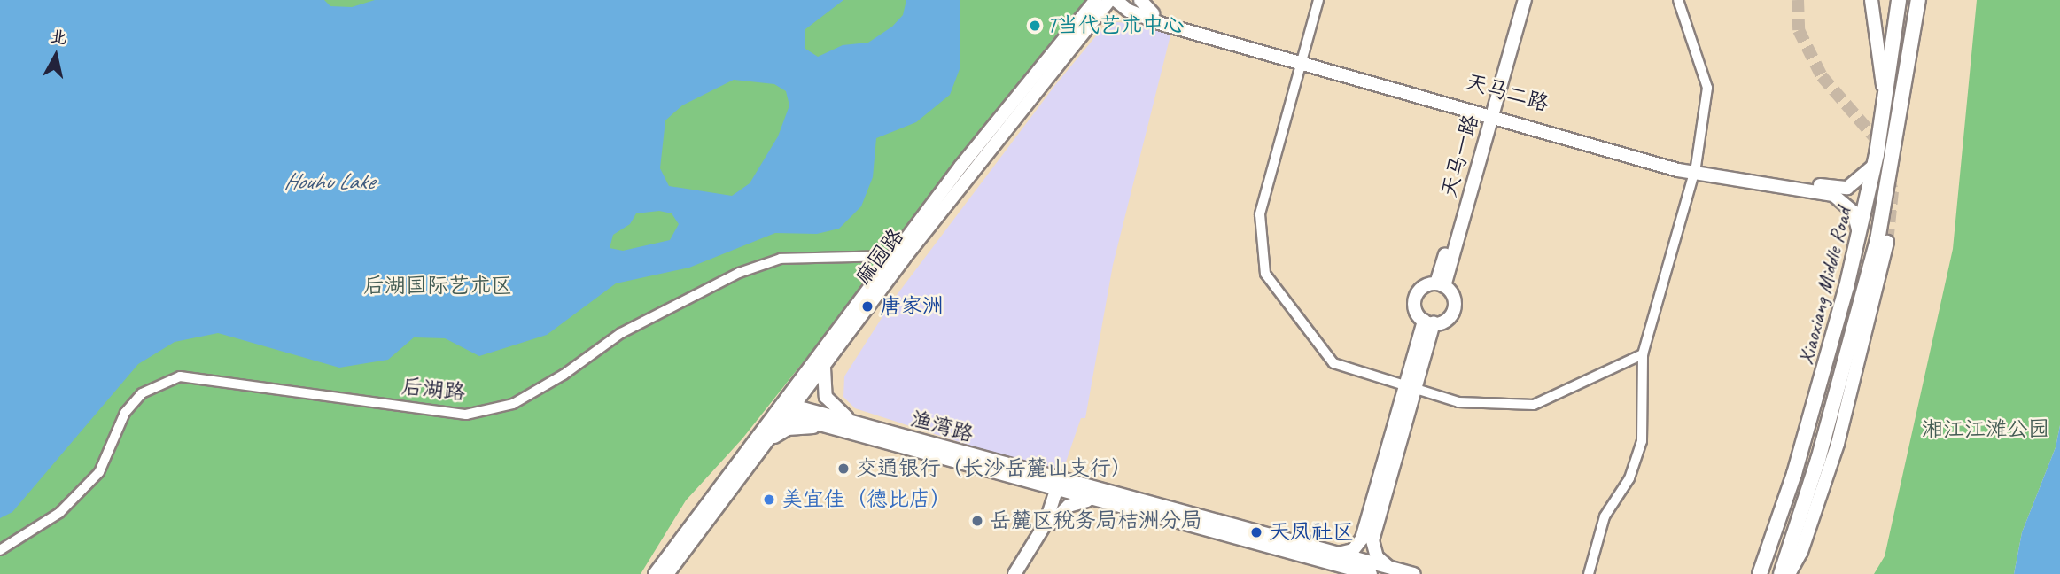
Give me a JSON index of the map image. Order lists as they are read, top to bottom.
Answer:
{
  "streets": {
    "main road": [
      "天马二路",
      "天马一路",
      "麻园路",
      "Xiaoxiang Middle Road",
      "渔湾路"
    ],
    "street": ["后湖路"]
  },
  "crossings": [
    ["天马二路", "天马一路"],
    ["天马二路", "Xiaoxiang Middle Road"],
    ["麻园路", "后湖路"],
    ["麻园路", "渔湾路"]
  ],
  "water": ["Houhu Lake"],
  "parks": ["后湖国际艺术区", "湘江江滩公园"],
  "places": [
    "T当代艺术中心",
    "唐家洲",
    "交通银行（长沙岳麓山支行）",
    "美宜佳（德比店）",
    "岳麓区税务局桔洲分局",
    "天凤社区"
  ],
  "north": "top"
}
